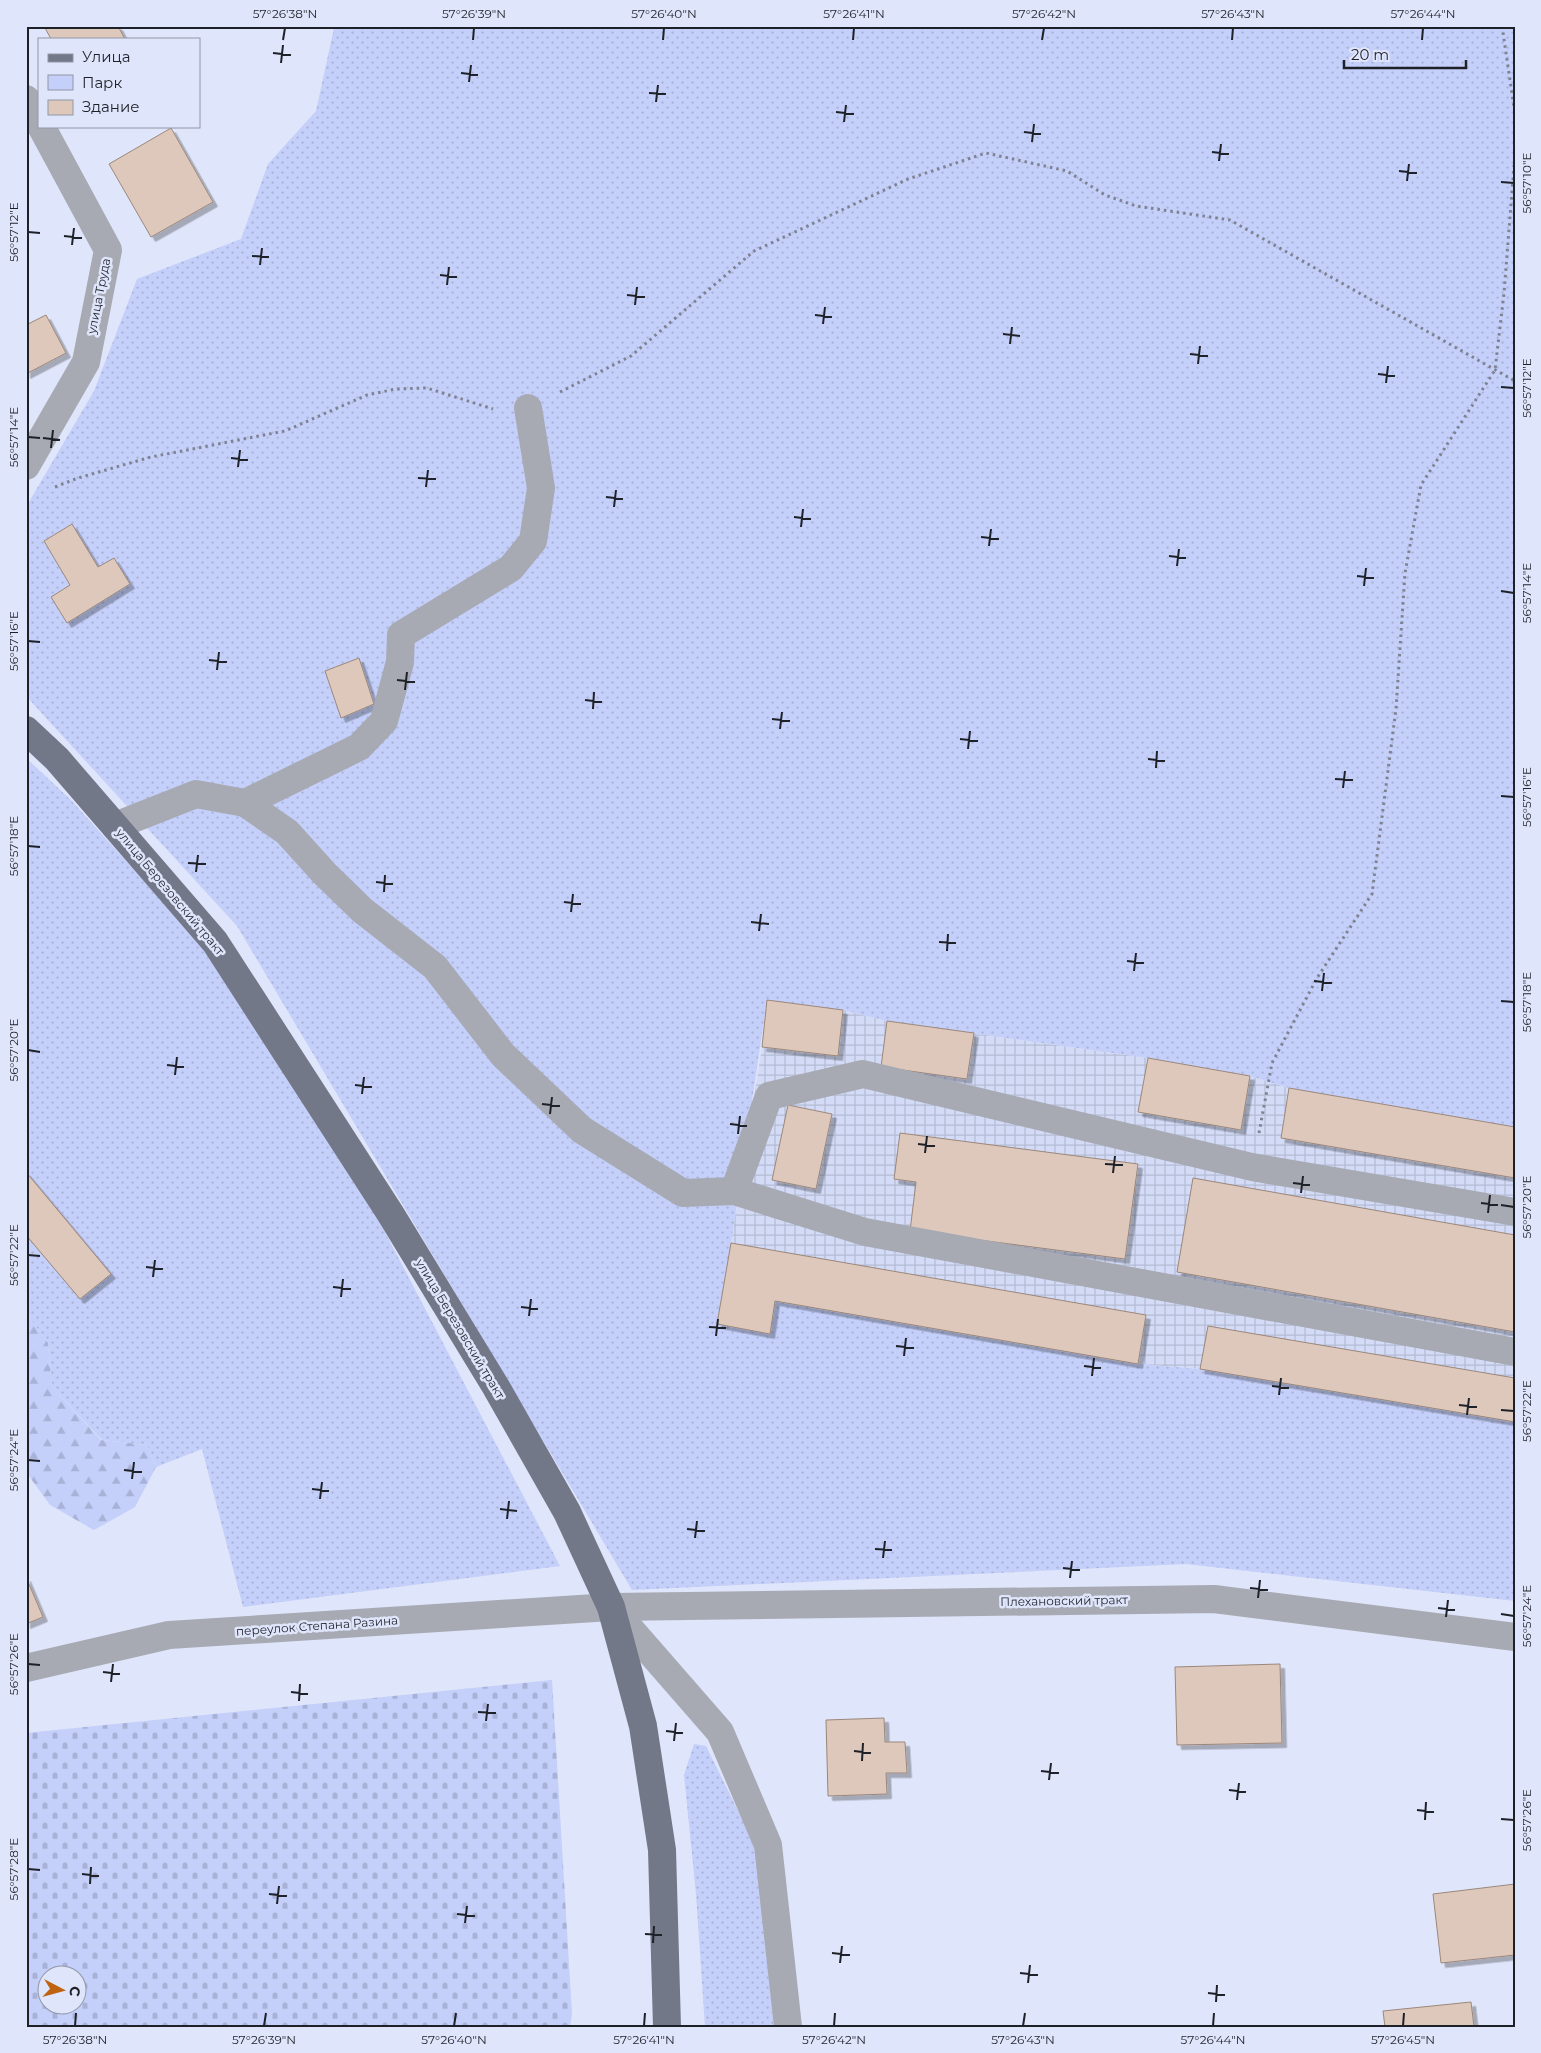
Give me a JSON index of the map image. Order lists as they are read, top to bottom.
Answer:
{
  "streets": {
    "main road": ["улица Березовский тракт"],
    "street": ["улица Труда", "Плехановский тракт", "переулок Степана Разина"]
  },
  "crossings": [
    ["улица Березовский тракт", "Плехановский тракт"],
    ["улица Березовский тракт", "переулок Степана Разина"],
    ["Плехановский тракт", "переулок Степана Разина"]
  ],
  "legend": ["Улица", "Парк", "Здание"],
  "scale_bar": "20 m",
  "north": "right",
  "coordinates": [
    "57°26'38\"N",
    "57°26'39\"N",
    "57°26'40\"N",
    "57°26'41\"N",
    "57°26'42\"N",
    "57°26'43\"N",
    "57°26'44\"N",
    "56°57'10\"E",
    "56°57'12\"E",
    "56°57'14\"E",
    "56°57'16\"E",
    "56°57'18\"E",
    "56°57'20\"E",
    "56°57'22\"E",
    "56°57'24\"E",
    "56°57'26\"E",
    "56°57'28\"E",
    "57°26'45\"N"
  ]
}
